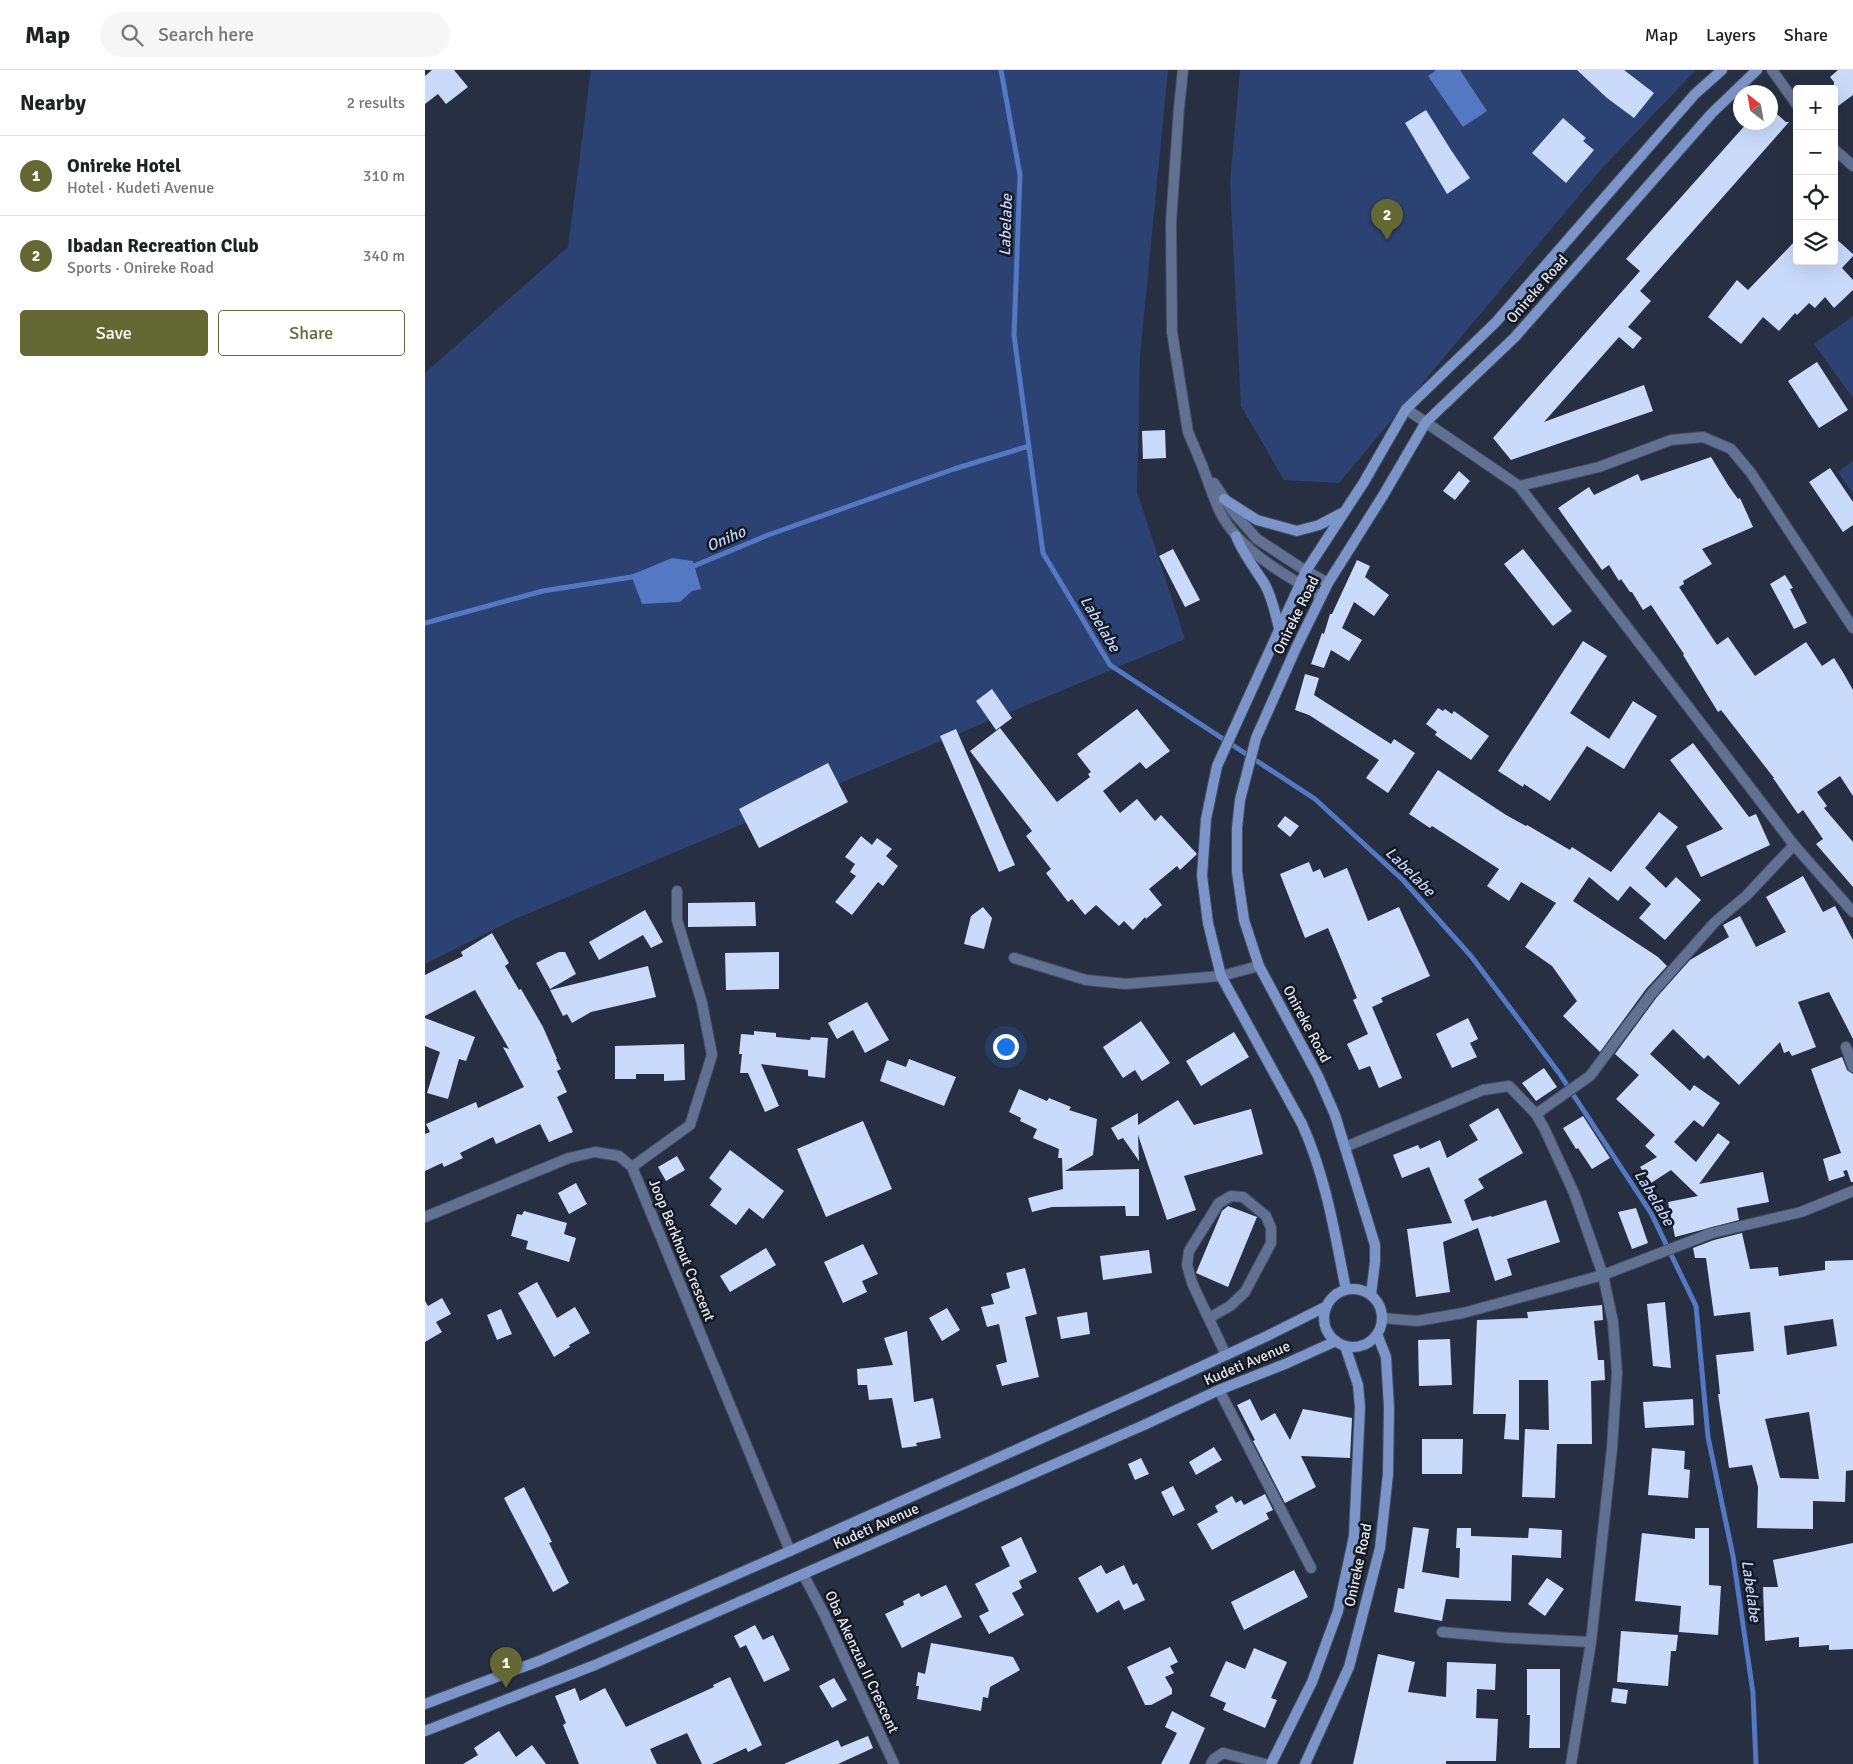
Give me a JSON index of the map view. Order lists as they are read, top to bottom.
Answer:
{
  "streets": {
    "main road": ["Onireke Road", "Kudeti Avenue"],
    "street": ["Joop Berkhout Crescent", "Oba Akenzua II Crescent"]
  },
  "crossings": [
    ["Onireke Road", "Kudeti Avenue"],
    ["Joop Berkhout Crescent", "Kudeti Avenue"],
    ["Kudeti Avenue", "Oba Akenzua II Crescent"]
  ],
  "water": ["Labelabe", "Oniho"],
  "north": "top left",
  "page": {
    "header": "Map",
    "search": "Search here",
    "nav": ["Map", "Layers", "Share"],
    "heading": ["Nearby", "2 results"],
    "map_buttons": ["+", "−"],
    "list": [
      {
        "mark": "1",
        "name": "Onireke Hotel",
        "note": "Hotel · Kudeti Avenue",
        "value": "310 m"
      },
      {
        "mark": "2",
        "name": "Ibadan Recreation Club",
        "note": "Sports · Onireke Road",
        "value": "340 m"
      }
    ],
    "pins": ["2", "1"],
    "buttons": ["Save", "Share"]
  }
}
